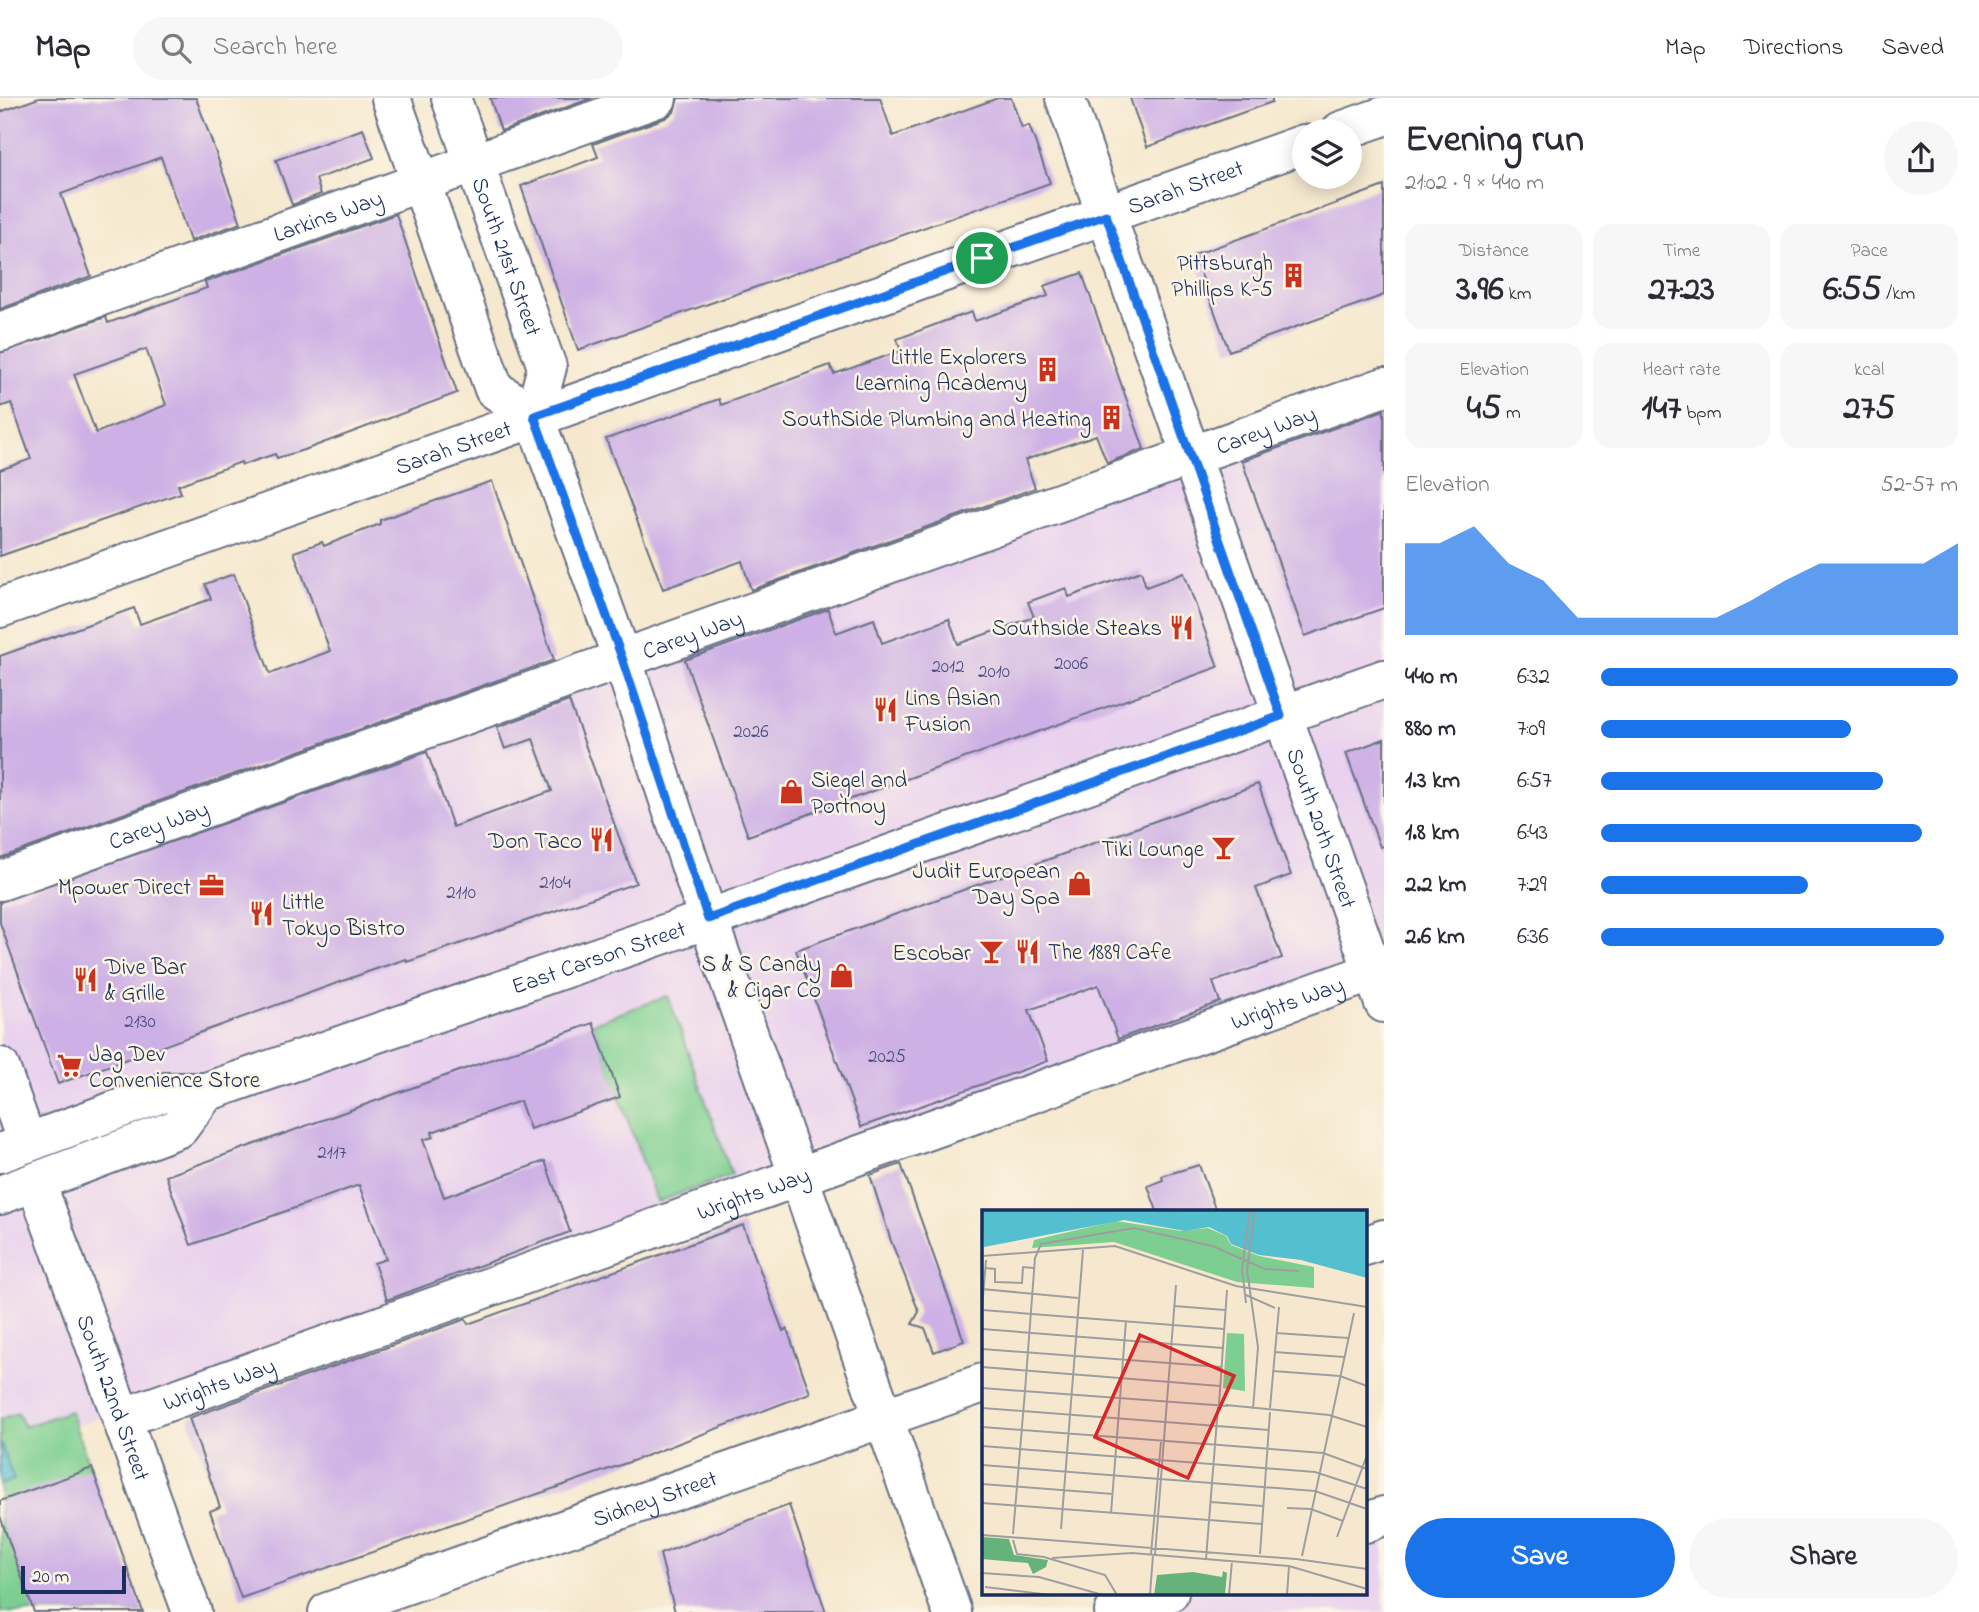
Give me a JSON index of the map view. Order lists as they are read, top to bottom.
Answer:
{
  "streets": {
    "street": [
      "Sarah Street",
      "Larkins Way",
      "South 21st Street",
      "Carey Way",
      "South 20th Street",
      "East Carson Street",
      "Wrights Way",
      "South 22nd Street",
      "Sidney Street"
    ]
  },
  "crossings": [
    ["Sarah Street", "South 21st Street"],
    ["Sarah Street", "South 20th Street"],
    ["Larkins Way", "South 21st Street"],
    ["Carey Way", "South 20th Street"],
    ["South 20th Street", "East Carson Street"],
    ["South 20th Street", "Wrights Way"],
    ["Wrights Way", "South 22nd Street"]
  ],
  "places": {
    "building": ["Pittsburgh Phillips K-5", "Little Explorers Learning Academy", "SouthSide Plumbing and Heating"],
    "restaurant": [
      "Southside Steaks",
      "Lins Asian Fusion",
      "Don Taco",
      "Little Tokyo Bistro",
      "The 1889 Cafe",
      "Dive Bar & Grille"
    ],
    "shop": ["Siegel and Portnoy", "Judit European Day Spa", "S & S Candy & Cigar Co"],
    "bar": ["Tiki Lounge", "Escobar"],
    "office": ["Mpower Direct"],
    "supermarket": ["Jag Dev Convenience Store"]
  },
  "house_numbers": [
    "2006",
    "2012",
    "2010",
    "2026",
    "2104",
    "2110",
    "2130",
    "2025",
    "2117"
  ],
  "scale_bar": "20 m",
  "page": {
    "header": "Map",
    "search": "Search here",
    "nav": ["Map", "Directions", "Saved"],
    "heading": ["Evening run", "21:02 · 9 × 440 m"],
    "stats": [
      ["Distance", "3.96 km"],
      ["Time", "27:23"],
      ["Pace", "6:55 /km"],
      ["Elevation", "45 m"],
      ["Heart rate", "147 bpm"],
      ["kcal", "275"]
    ],
    "chart": ["Elevation", "52–57 m"],
    "list": [
      {
        "name": "440 m",
        "note": "6:32"
      },
      {
        "name": "880 m",
        "note": "7:09"
      },
      {
        "name": "1.3 km",
        "note": "6:57"
      },
      {
        "name": "1.8 km",
        "note": "6:43"
      },
      {
        "name": "2.2 km",
        "note": "7:29"
      },
      {
        "name": "2.6 km",
        "note": "6:36"
      }
    ],
    "buttons": ["Save", "Share"],
    "scale": "20 m"
  }
}
